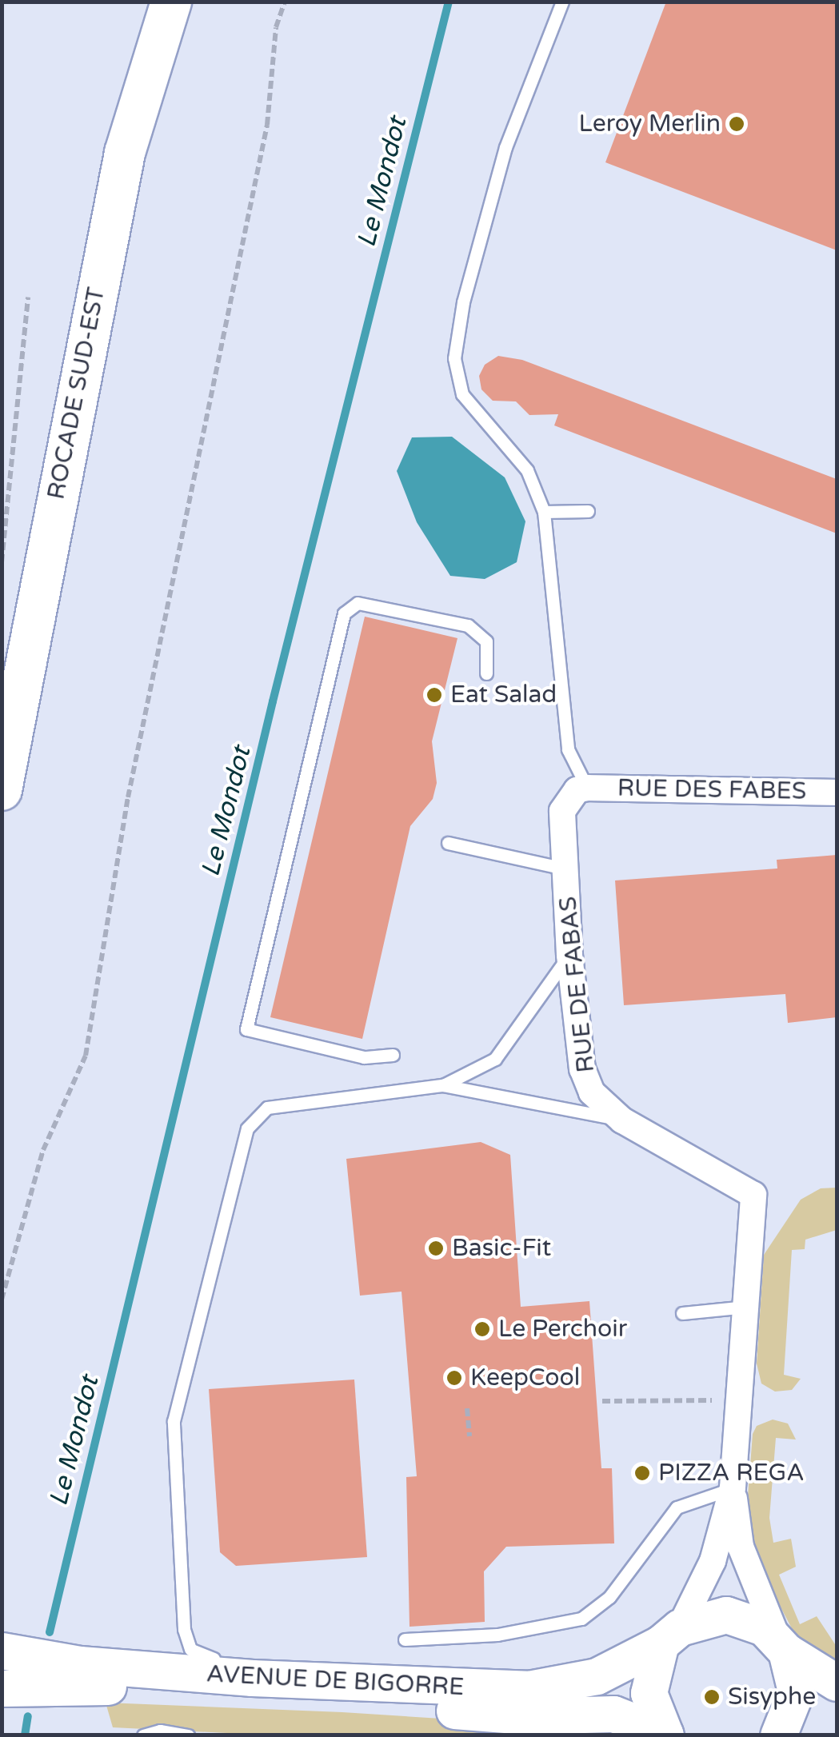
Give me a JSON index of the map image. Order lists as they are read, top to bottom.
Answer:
{
  "streets": {
    "main road": ["ROCADE SUD-EST", "AVENUE DE BIGORRE"],
    "street": ["RUE DES FABES", "RUE DE FABAS"]
  },
  "crossings": [
    ["RUE DES FABES", "RUE DE FABAS"],
    ["RUE DE FABAS", "AVENUE DE BIGORRE"]
  ],
  "water": ["Le Mondot"],
  "places": [
    "Leroy Merlin",
    "Eat Salad",
    "Basic-Fit",
    "Le Perchoir",
    "KeepCool",
    "PIZZA REGA",
    "Sisyphe"
  ]
}
